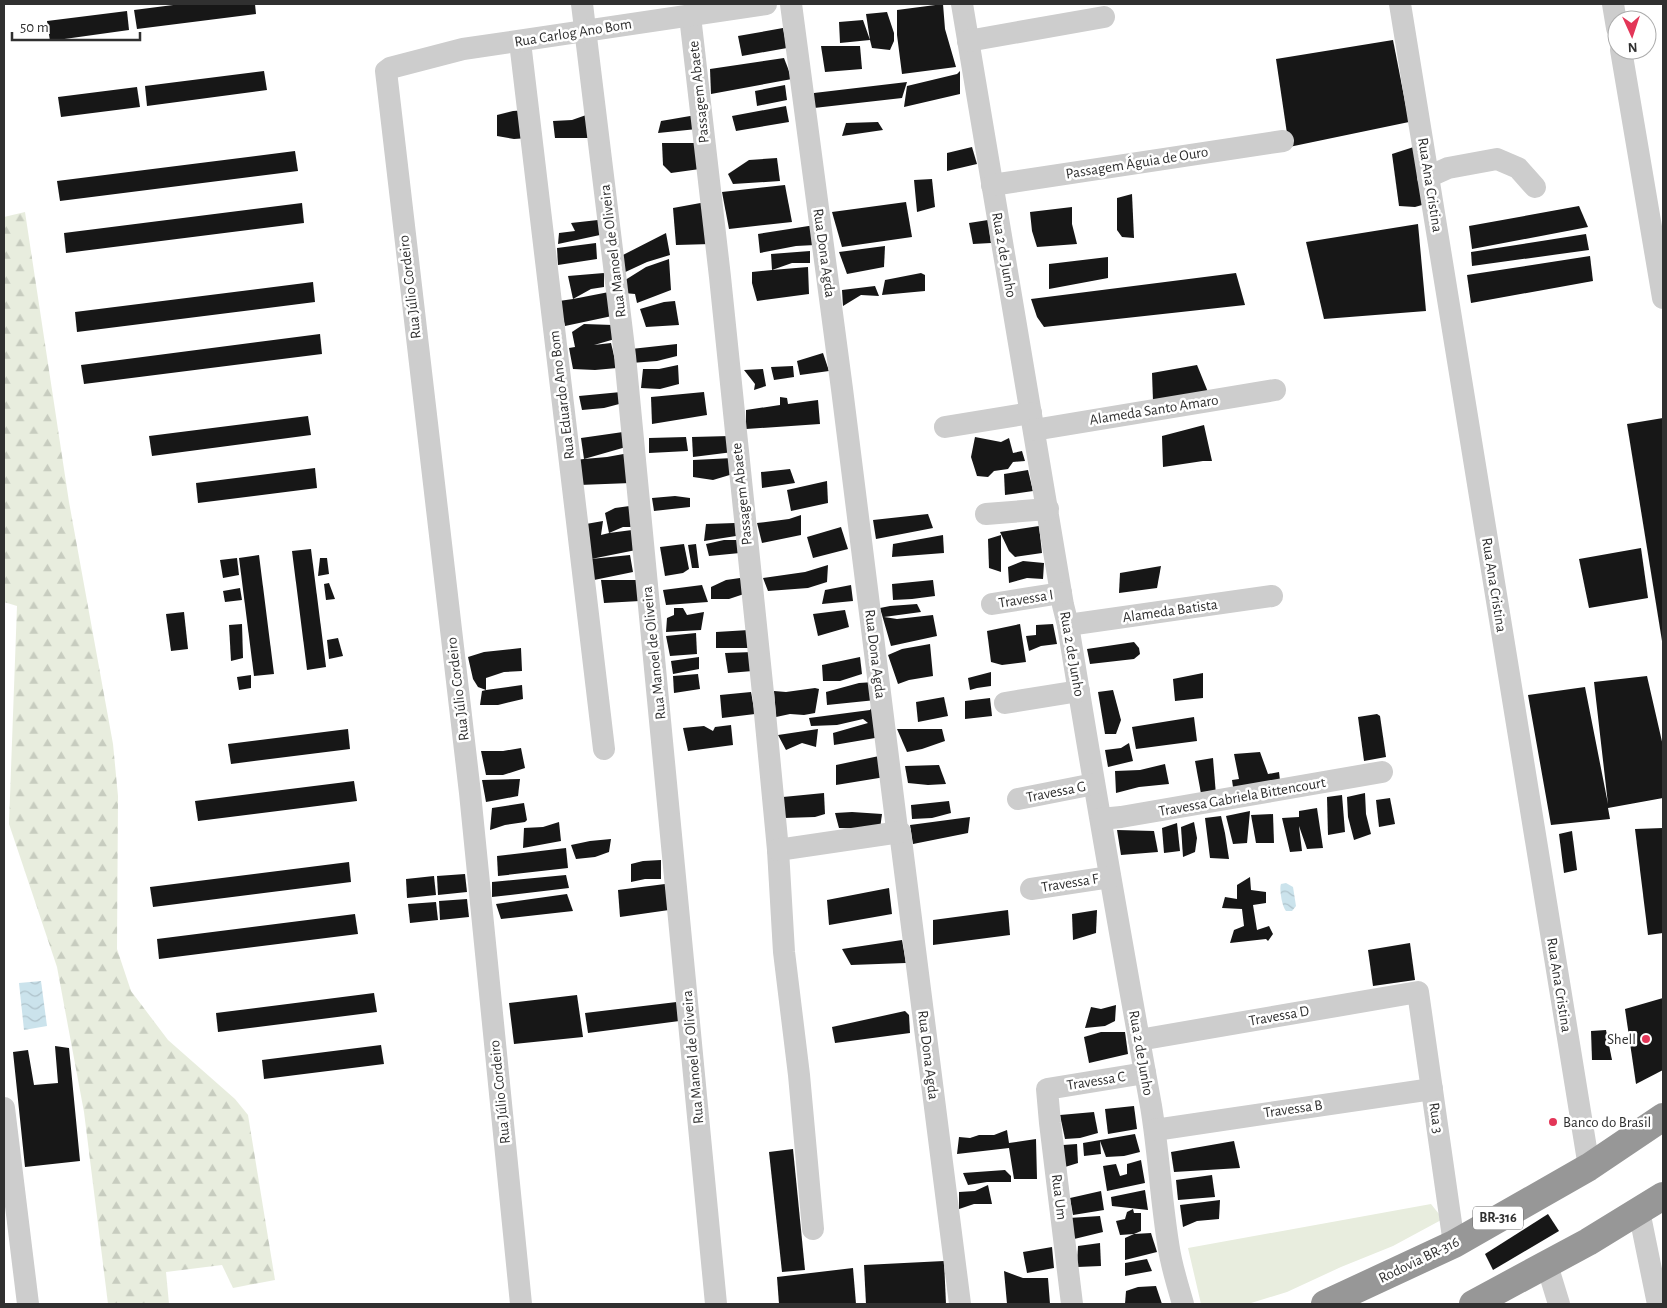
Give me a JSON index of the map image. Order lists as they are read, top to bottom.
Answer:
{
  "streets": {
    "highway": ["BR-316", "Rodovia BR-316"],
    "street": [
      "Rua Carlog Ano Bom",
      "Passagem Abaete",
      "Passagem Águia de Ouro",
      "Rua Ana Cristina",
      "Rua Manoel de Oliveira",
      "Rua Dona Agda",
      "Rua 2 de Junho",
      "Rua Júlio Cordeiro",
      "Rua Eduardo Ano Bom",
      "Alameda Santo Amaro",
      "Travessa I",
      "Alameda Batista",
      "Travessa G",
      "Travessa Gabriela Bittencourt",
      "Travessa F",
      "Travessa D",
      "Travessa C",
      "Travessa B",
      "Rua 3",
      "Rua Um"
    ]
  },
  "crossings": [
    ["Rua Carlog Ano Bom", "Passagem Abaete"],
    ["Rua Carlog Ano Bom", "Rua Manoel de Oliveira"],
    ["Rua Carlog Ano Bom", "Rua Júlio Cordeiro"],
    ["Rua Carlog Ano Bom", "Rua Eduardo Ano Bom"],
    ["Passagem Águia de Ouro", "Rua 2 de Junho"],
    ["Rua Ana Cristina", "Rodovia BR-316"],
    ["Rua 2 de Junho", "Alameda Santo Amaro"],
    ["Rua 2 de Junho", "Travessa I"],
    ["Rua 2 de Junho", "Alameda Batista"],
    ["Rua 2 de Junho", "Travessa G"],
    ["Rua 2 de Junho", "Travessa Gabriela Bittencourt"],
    ["Rua 2 de Junho", "Travessa F"],
    ["Rua 2 de Junho", "Travessa D"],
    ["Rua 2 de Junho", "Travessa C"],
    ["Rua 2 de Junho", "Travessa B"],
    ["Travessa D", "Rua 3"],
    ["Travessa C", "Rua Um"],
    ["Travessa B", "Rua 3"],
    ["Rua 3", "Rodovia BR-316"]
  ],
  "places": ["Shell", "Banco do Brasil"],
  "scale_bar": "50 m",
  "north": "bottom"
}
